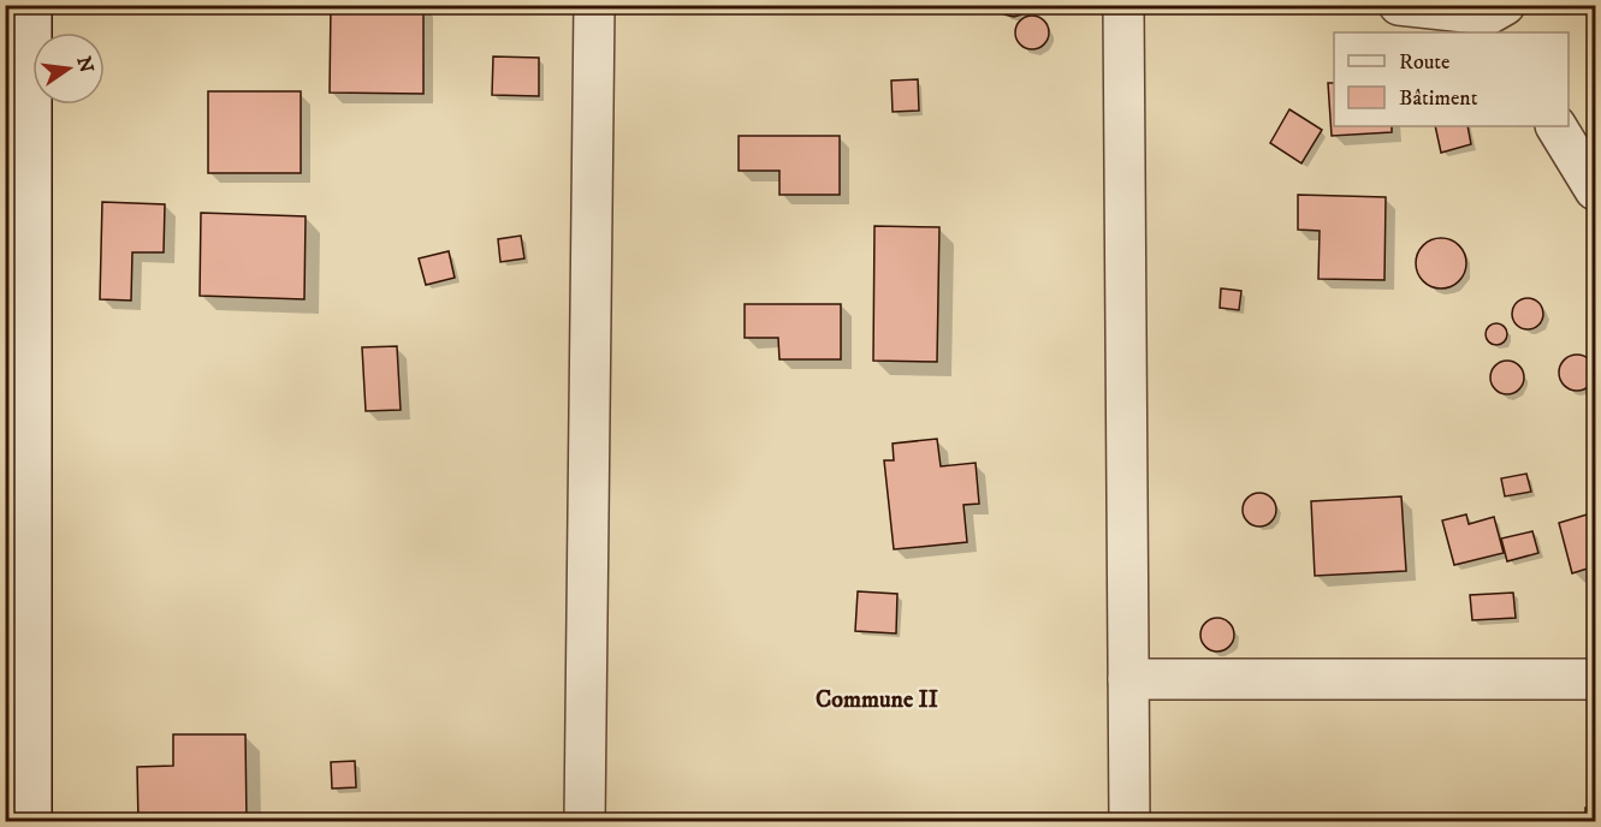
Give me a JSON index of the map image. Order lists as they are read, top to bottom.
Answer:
{
  "districts": ["Commune II"],
  "legend": ["Route", "Bâtiment"],
  "north": "right"
}
